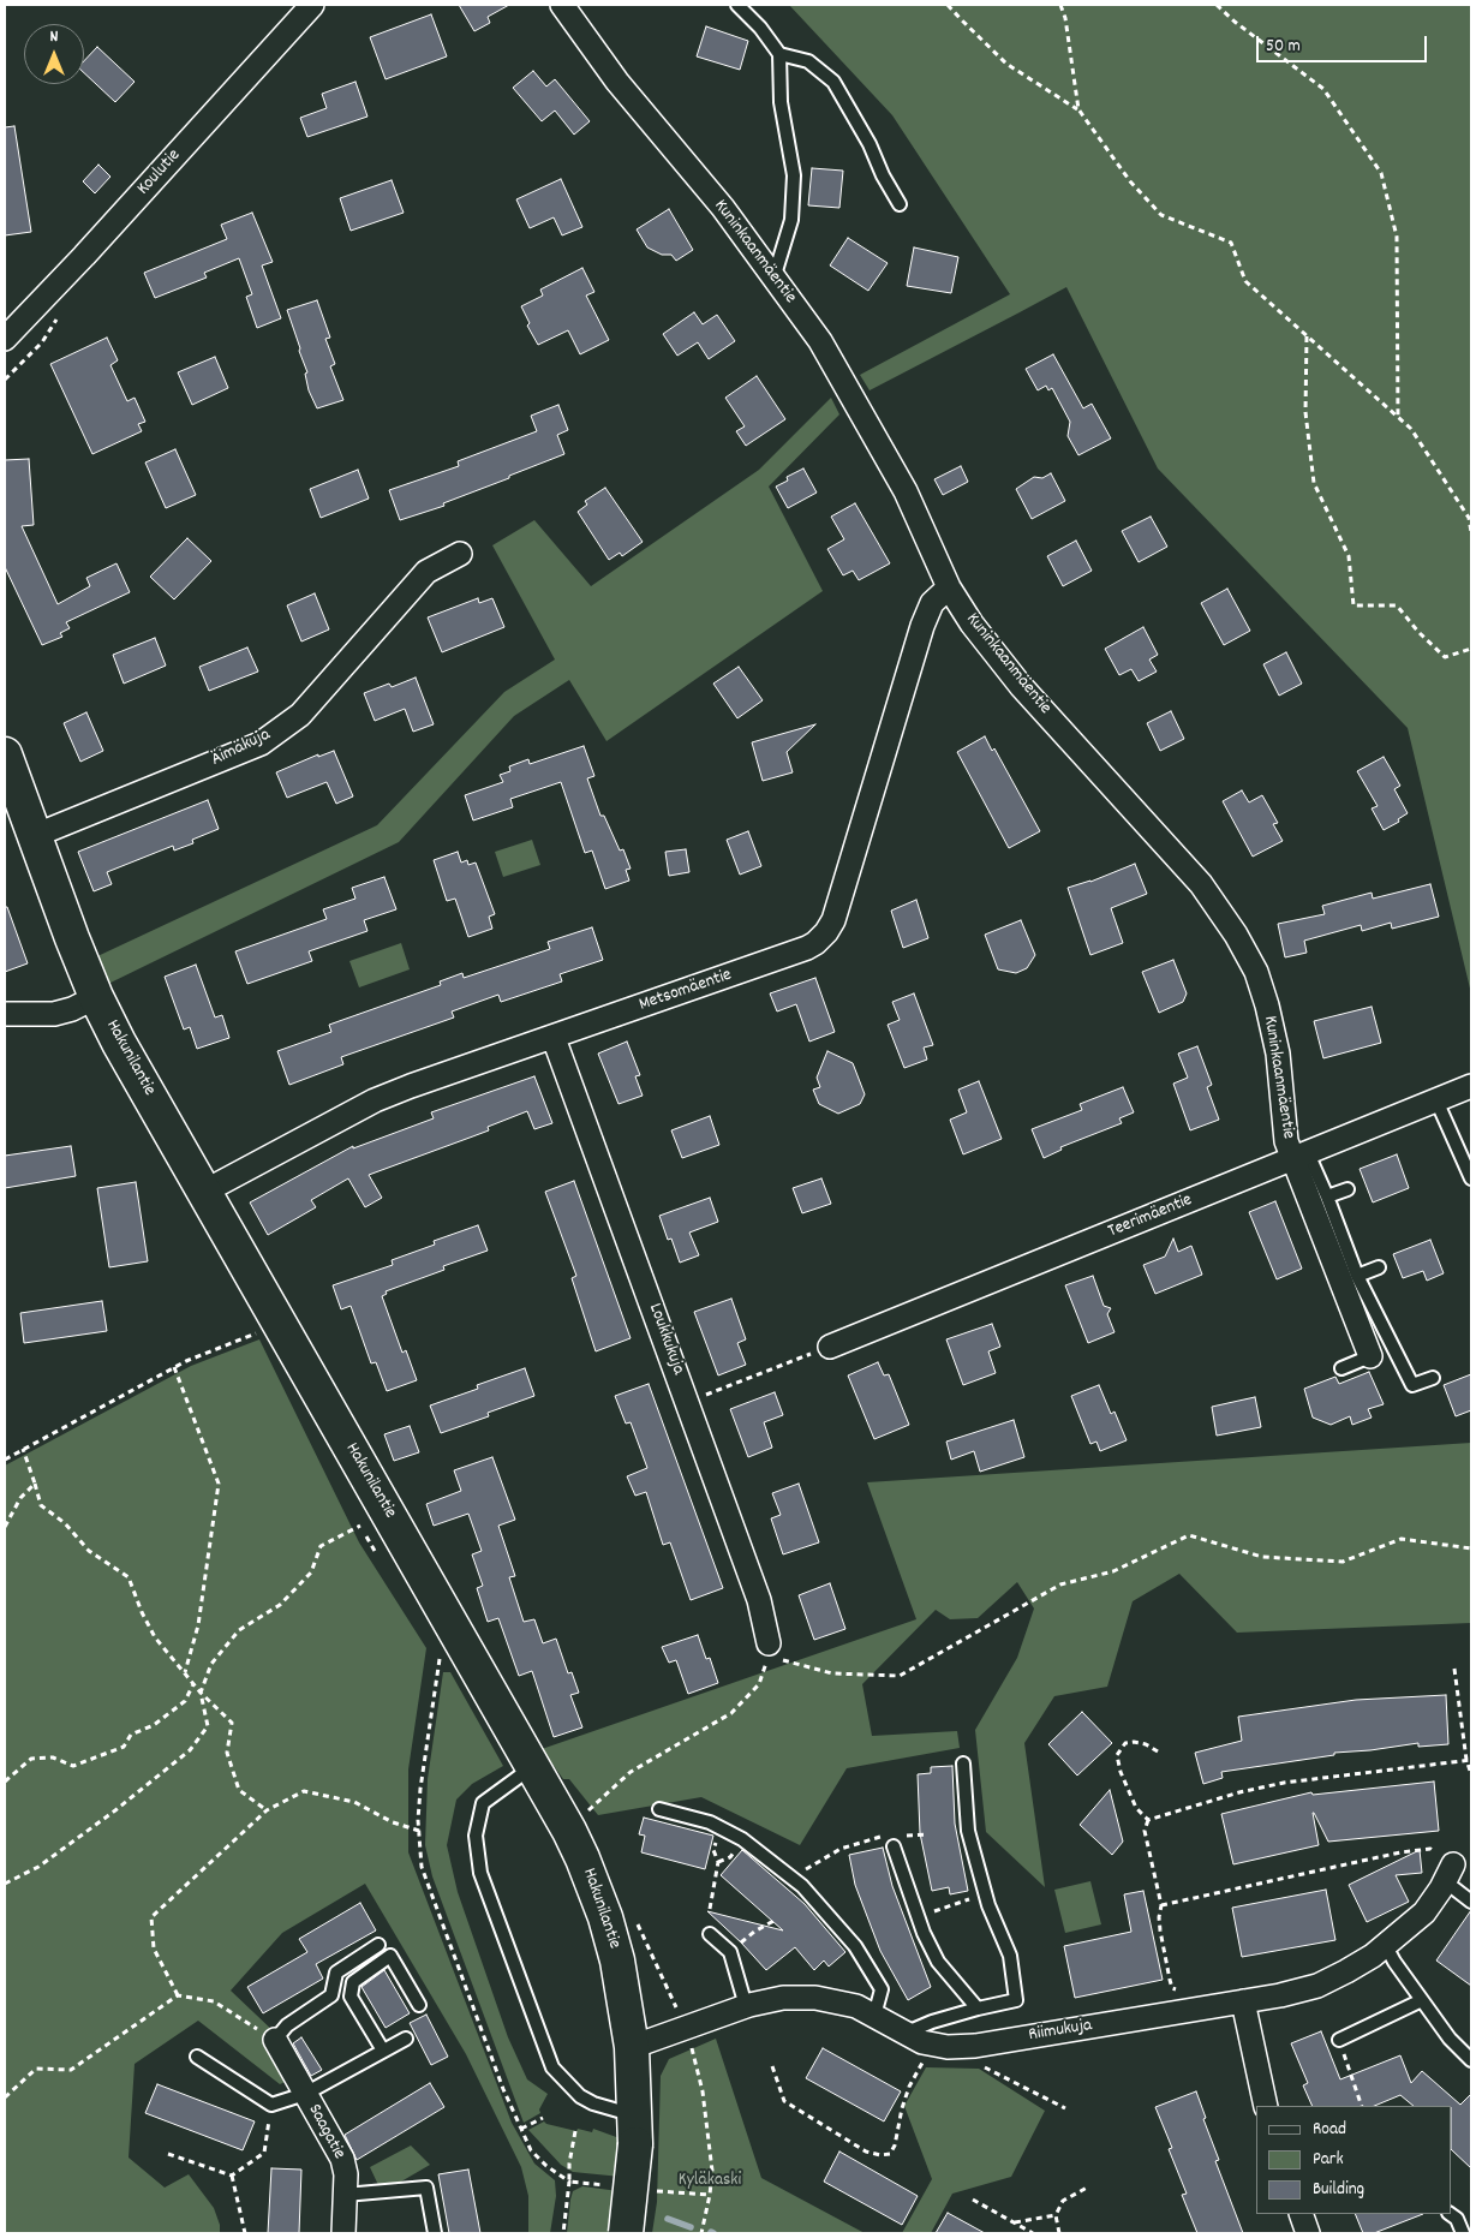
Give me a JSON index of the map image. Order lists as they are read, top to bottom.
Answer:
{
  "streets": {
    "street": [
      "Koulutie",
      "Kuninkaanmäentie",
      "Äimäkuja",
      "Metsomäentie",
      "Hakunilantie",
      "Teerimäentie",
      "Loukkukuja",
      "Riimukuja",
      "Saagatie"
    ]
  },
  "crossings": [
    ["Kuninkaanmäentie", "Metsomäentie"],
    ["Kuninkaanmäentie", "Teerimäentie"],
    ["Äimäkuja", "Hakunilantie"],
    ["Metsomäentie", "Hakunilantie"],
    ["Metsomäentie", "Loukkukuja"],
    ["Hakunilantie", "Riimukuja"]
  ],
  "parks": ["Kyläkaski"],
  "legend": ["Road", "Park", "Building"],
  "scale_bar": "50 m",
  "north": "top"
}
